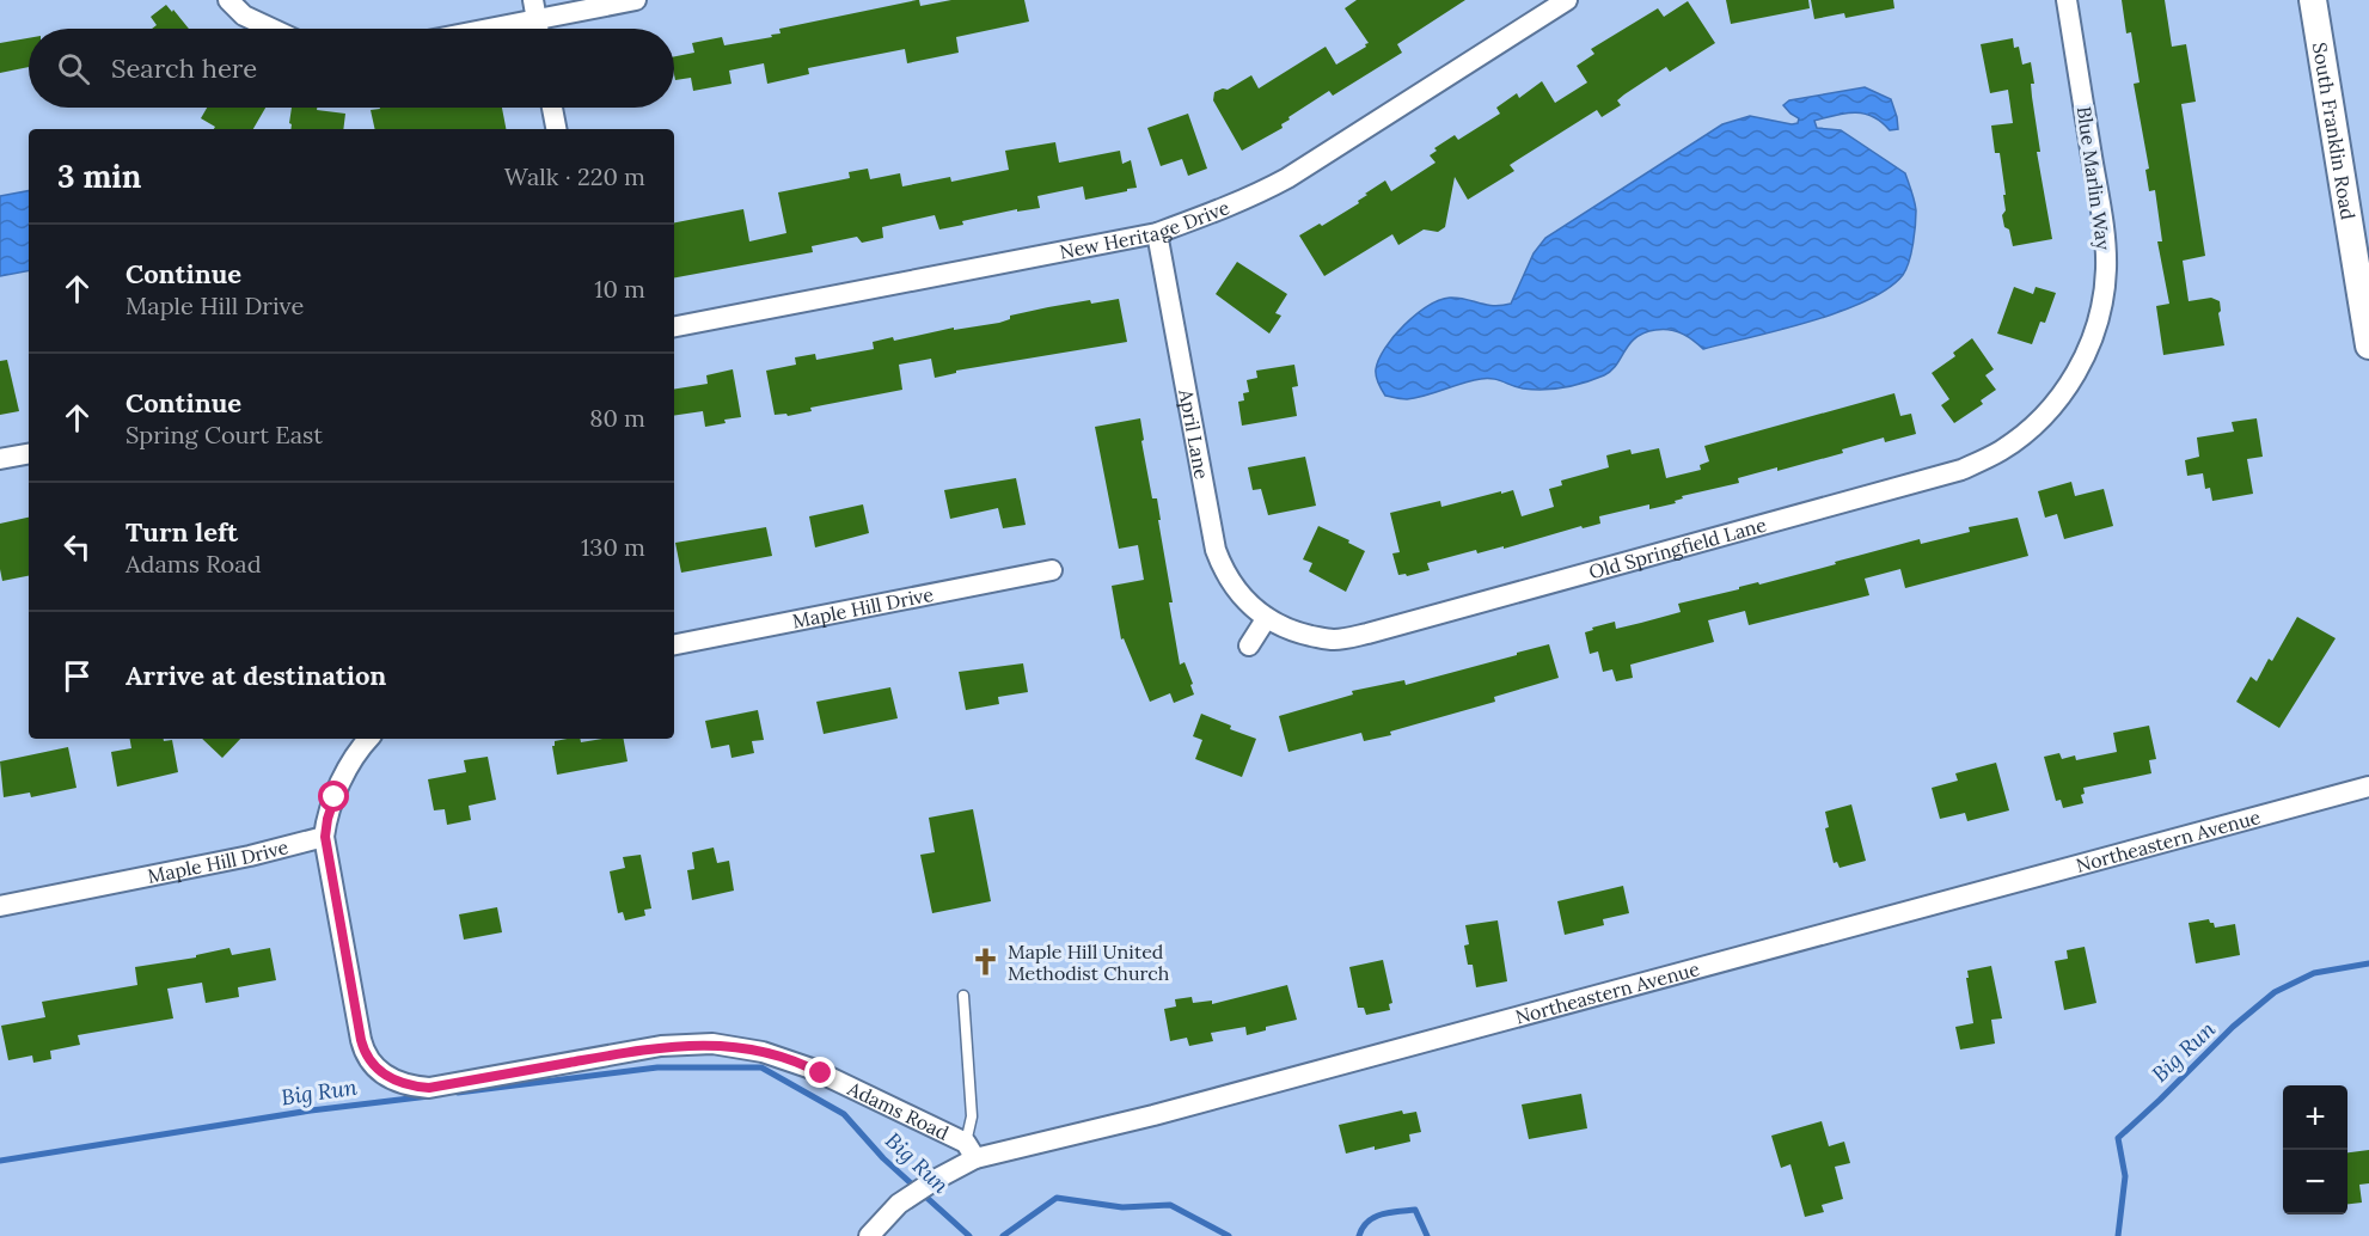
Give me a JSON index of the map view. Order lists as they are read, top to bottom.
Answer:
{
  "streets": {
    "main road": ["South Franklin Road"],
    "street": [
      "Blue Marlin Way",
      "New Heritage Drive",
      "April Lane",
      "Old Springfield Lane",
      "Maple Hill Drive",
      "Northeastern Avenue",
      "Adams Road"
    ]
  },
  "crossings": [
    ["Blue Marlin Way", "Old Springfield Lane"],
    ["New Heritage Drive", "April Lane"],
    ["April Lane", "Old Springfield Lane"],
    ["Maple Hill Drive", "Adams Road"],
    ["Northeastern Avenue", "Adams Road"]
  ],
  "water": ["Big Run"],
  "places": {
    "church": ["Maple Hill United Methodist Church"]
  },
  "page": {
    "search": "Search here",
    "heading": ["3 min", "Walk · 220 m"],
    "list": [
      ["Continue", "Maple Hill Drive", "10 m"],
      ["Continue", "Spring Court East", "80 m"],
      ["Turn left", "Adams Road", "130 m"],
      "Arrive at destination"
    ],
    "map_buttons": ["+", "−"]
  }
}
